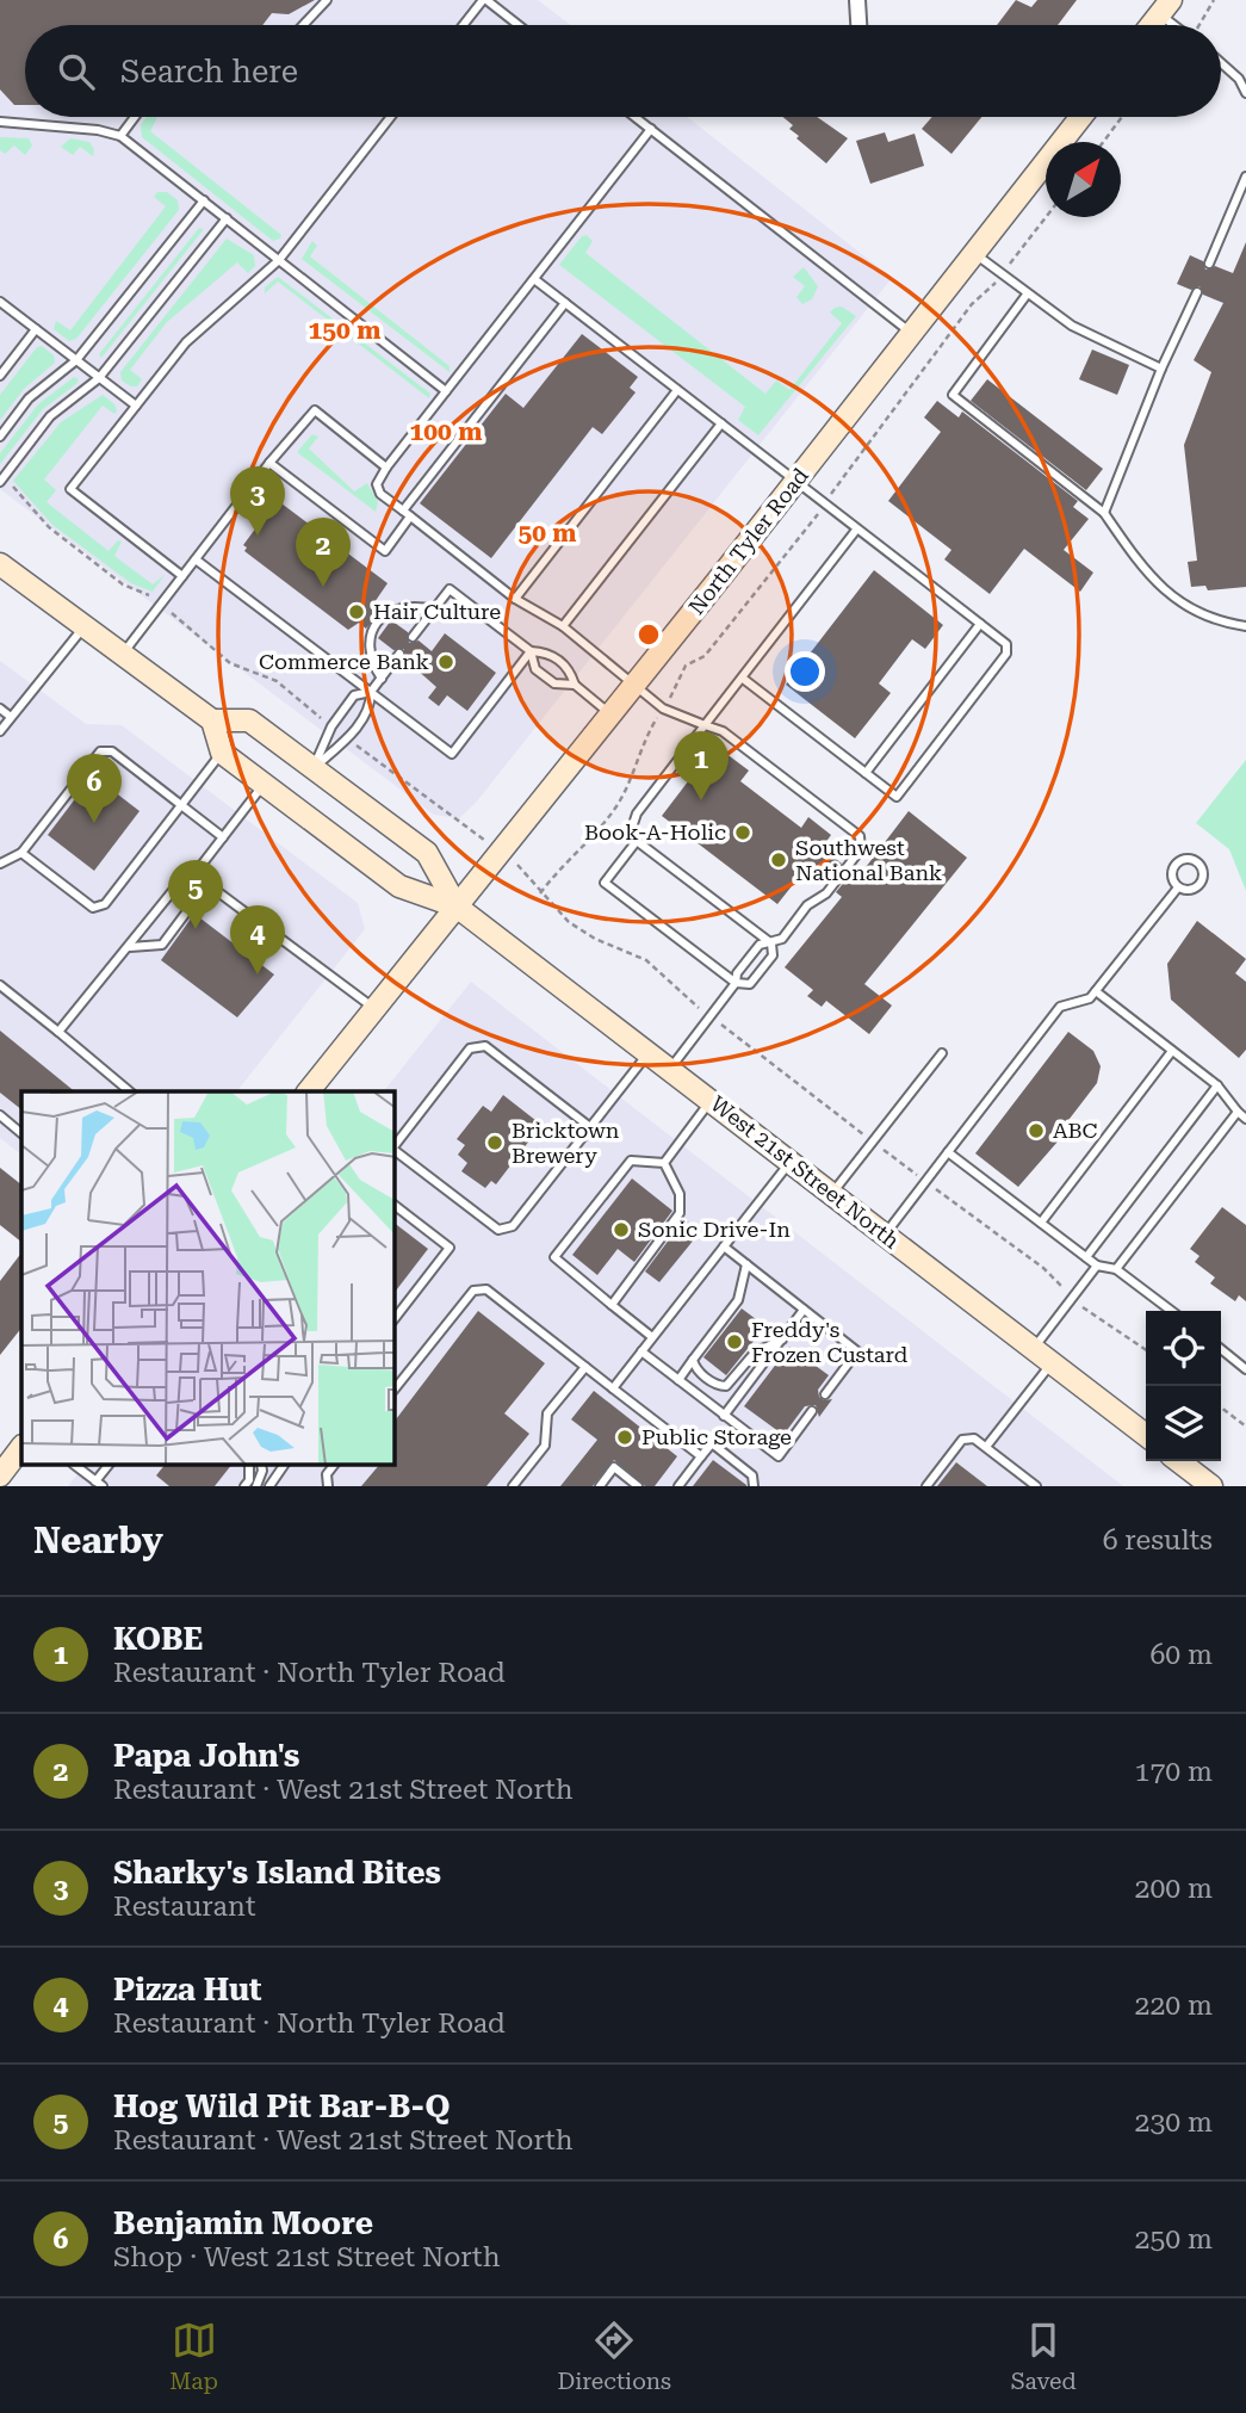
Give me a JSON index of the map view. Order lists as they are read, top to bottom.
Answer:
{
  "streets": {
    "main road": ["North Tyler Road", "West 21st Street North"]
  },
  "crossings": [
    ["North Tyler Road", "West 21st Street North"]
  ],
  "places": [
    "Hair Culture",
    "Commerce Bank",
    "Book-A-Holic",
    "Southwest National Bank",
    "ABC",
    "Bricktown Brewery",
    "Sonic Drive-In",
    "Freddy's Frozen Custard",
    "Public Storage"
  ],
  "north": "top right",
  "page": {
    "search": "Search here",
    "pins": [
      "3",
      "2",
      "1",
      "6",
      "5",
      "4"
    ],
    "heading": ["Nearby", "6 results"],
    "list": [
      {
        "mark": "1",
        "name": "KOBE",
        "note": "Restaurant · North Tyler Road",
        "value": "60 m"
      },
      {
        "mark": "2",
        "name": "Papa John's",
        "note": "Restaurant · West 21st Street North",
        "value": "170 m"
      },
      {
        "mark": "3",
        "name": "Sharky's Island Bites",
        "note": "Restaurant",
        "value": "200 m"
      },
      {
        "mark": "4",
        "name": "Pizza Hut",
        "note": "Restaurant · North Tyler Road",
        "value": "220 m"
      },
      {
        "mark": "5",
        "name": "Hog Wild Pit Bar-B-Q",
        "note": "Restaurant · West 21st Street North",
        "value": "230 m"
      },
      {
        "mark": "6",
        "name": "Benjamin Moore",
        "note": "Shop · West 21st Street North",
        "value": "250 m"
      }
    ],
    "nav": ["Map", "Directions", "Saved"]
  },
  "rings": ["150 m", "100 m", "50 m"]
}
